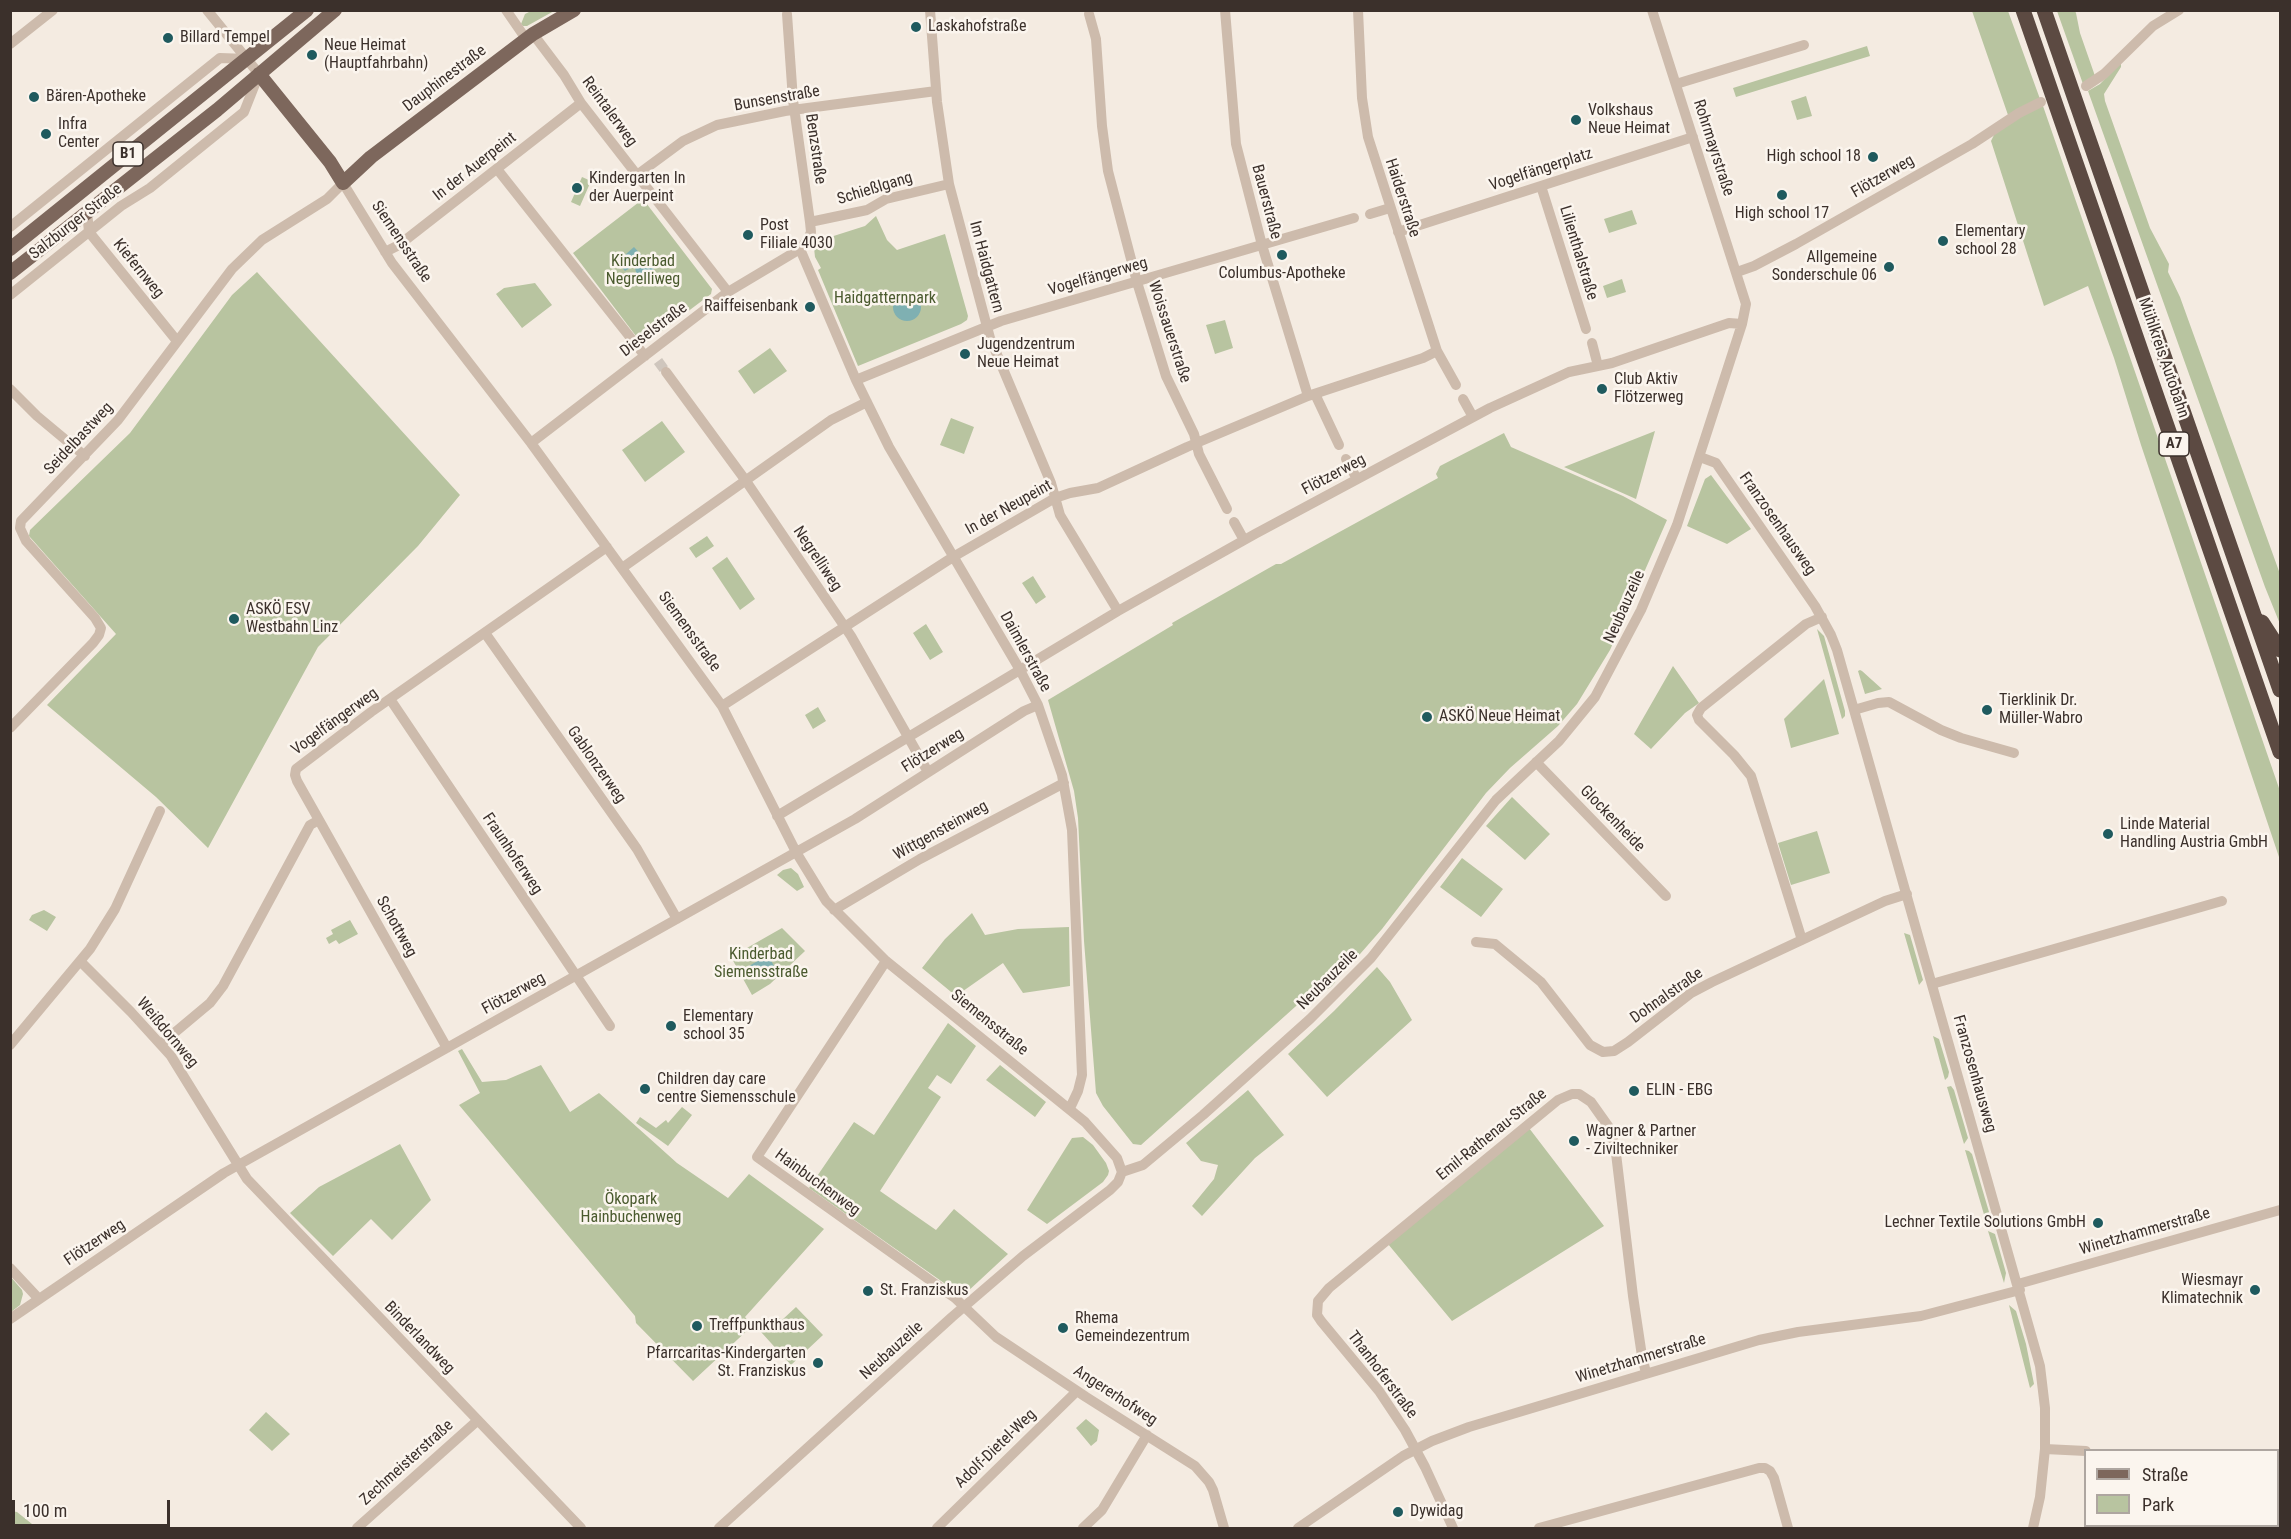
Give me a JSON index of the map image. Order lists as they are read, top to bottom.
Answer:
{
  "streets": {
    "highway": ["Mühlkreis Autobahn", "A7"],
    "main road": [
      "Dauphinestraße",
      "B1",
      "Salzburger Straße",
      "Siemensstraße"
    ],
    "street": [
      "Bunsenstraße",
      "Reintalerweg",
      "Rohrmayrstraße",
      "Benzstraße",
      "In der Auerpeint",
      "Vogelfängerplatz",
      "Flötzerweg",
      "Schießlgang",
      "Haiderstraße",
      "Bauerstraße",
      "Lilienthalstraße",
      "Im Haidgattern",
      "Kiefernweg",
      "Vogelfängerweg",
      "Dieselstraße",
      "Woissauerstraße",
      "Seidelbastweg",
      "In der Neupeint",
      "Franzosenhausweg",
      "Negrelliweg",
      "Neubauzeile",
      "Daimlerstraße",
      "Gablonzerweg",
      "Glockenheide",
      "Wittgensteinweg",
      "Fraunhoferweg",
      "Schottweg",
      "Dohnalstraße",
      "Weißdornweg",
      "Emil-Rathenau-Straße",
      "Hainbuchenweg",
      "Winetzhammerstraße",
      "Binderlandweg",
      "Thanhoferstraße",
      "Angererhofweg",
      "Adolf-Dietel-Weg",
      "Zechmeisterstraße"
    ]
  },
  "crossings": [
    ["Dauphinestraße", "Reintalerweg"],
    ["Dauphinestraße", "Siemensstraße"],
    ["Dauphinestraße", "Seidelbastweg"],
    ["Bunsenstraße", "Reintalerweg"],
    ["Bunsenstraße", "Benzstraße"],
    ["Bunsenstraße", "Im Haidgattern"],
    ["Reintalerweg", "In der Auerpeint"],
    ["Reintalerweg", "Dieselstraße"],
    ["Rohrmayrstraße", "Vogelfängerplatz"],
    ["Rohrmayrstraße", "Flötzerweg"],
    ["Rohrmayrstraße", "Neubauzeile"],
    ["Benzstraße", "Schießlgang"],
    ["Benzstraße", "Dieselstraße"],
    ["Benzstraße", "Daimlerstraße"],
    ["In der Auerpeint", "Siemensstraße"],
    ["Vogelfängerplatz", "Haiderstraße"],
    ["Vogelfängerplatz", "Lilienthalstraße"],
    ["Flötzerweg", "Siemensstraße"],
    ["Flötzerweg", "Im Haidgattern"],
    ["Flötzerweg", "Negrelliweg"],
    ["Flötzerweg", "Neubauzeile"],
    ["Flötzerweg", "Daimlerstraße"],
    ["Flötzerweg", "Gablonzerweg"],
    ["Flötzerweg", "Fraunhoferweg"],
    ["Flötzerweg", "Schottweg"],
    ["Flötzerweg", "Weißdornweg"],
    ["Flötzerweg", "Binderlandweg"],
    ["Schießlgang", "Im Haidgattern"],
    ["Haiderstraße", "In der Neupeint"],
    ["Bauerstraße", "Vogelfängerweg"],
    ["Bauerstraße", "In der Neupeint"],
    ["Salzburger Straße", "Siemensstraße"],
    ["Salzburger Straße", "Kiefernweg"],
    ["Siemensstraße", "Vogelfängerweg"],
    ["Siemensstraße", "Dieselstraße"],
    ["Siemensstraße", "Seidelbastweg"],
    ["Siemensstraße", "In der Neupeint"],
    ["Siemensstraße", "Neubauzeile"],
    ["Siemensstraße", "Daimlerstraße"],
    ["Siemensstraße", "Wittgensteinweg"],
    ["Siemensstraße", "Hainbuchenweg"],
    ["Im Haidgattern", "Vogelfängerweg"],
    ["Im Haidgattern", "In der Neupeint"],
    ["Kiefernweg", "Seidelbastweg"],
    ["Vogelfängerweg", "Woissauerstraße"],
    ["Vogelfängerweg", "Daimlerstraße"],
    ["Vogelfängerweg", "Gablonzerweg"],
    ["Vogelfängerweg", "Fraunhoferweg"],
    ["Vogelfängerweg", "Schottweg"],
    ["Dieselstraße", "Daimlerstraße"],
    ["Woissauerstraße", "In der Neupeint"],
    ["In der Neupeint", "Negrelliweg"],
    ["In der Neupeint", "Daimlerstraße"],
    ["Franzosenhausweg", "Neubauzeile"],
    ["Franzosenhausweg", "Dohnalstraße"],
    ["Franzosenhausweg", "Winetzhammerstraße"],
    ["Neubauzeile", "Glockenheide"],
    ["Neubauzeile", "Hainbuchenweg"],
    ["Neubauzeile", "Angererhofweg"],
    ["Daimlerstraße", "Wittgensteinweg"],
    ["Weißdornweg", "Binderlandweg"],
    ["Emil-Rathenau-Straße", "Winetzhammerstraße"],
    ["Emil-Rathenau-Straße", "Thanhoferstraße"],
    ["Hainbuchenweg", "Angererhofweg"],
    ["Winetzhammerstraße", "Thanhoferstraße"],
    ["Binderlandweg", "Zechmeisterstraße"],
    ["Angererhofweg", "Adolf-Dietel-Weg"]
  ],
  "parks": [
    "Kinderbad Negrelliweg",
    "Haidgatternpark",
    "Kinderbad Siemensstraße",
    "Ökopark Hainbuchenweg"
  ],
  "places": [
    "Laskahofstraße",
    "Billard Tempel",
    "Neue Heimat (Hauptfahrbahn)",
    "Bären-Apotheke",
    "Volkshaus Neue Heimat",
    "Infra Center",
    "High school 18",
    "Kindergarten In der Auerpeint",
    "High school 17",
    "Post Filiale 4030",
    "Elementary school 28",
    "Columbus-Apotheke",
    "Allgemeine Sonderschule 06",
    "Raiffeisenbank",
    "Jugendzentrum Neue Heimat",
    "Club Aktiv Flötzerweg",
    "ASKÖ ESV Westbahn Linz",
    "Tierklinik Dr. Müller-Wabro",
    "ASKÖ Neue Heimat",
    "Linde Material Handling Austria GmbH",
    "Elementary school 35",
    "Children day care centre Siemensschule",
    "ELIN - EBG",
    "Wagner & Partner - Ziviltechniker",
    "Lechner Textile Solutions GmbH",
    "Wiesmayr Klimatechnik",
    "St. Franziskus",
    "Treffpunkthaus",
    "Rhema Gemeindezentrum",
    "Pfarrcaritas-Kindergarten St. Franziskus",
    "Dywidag"
  ],
  "legend": ["Straße", "Park"],
  "scale_bar": "100 m"
}
